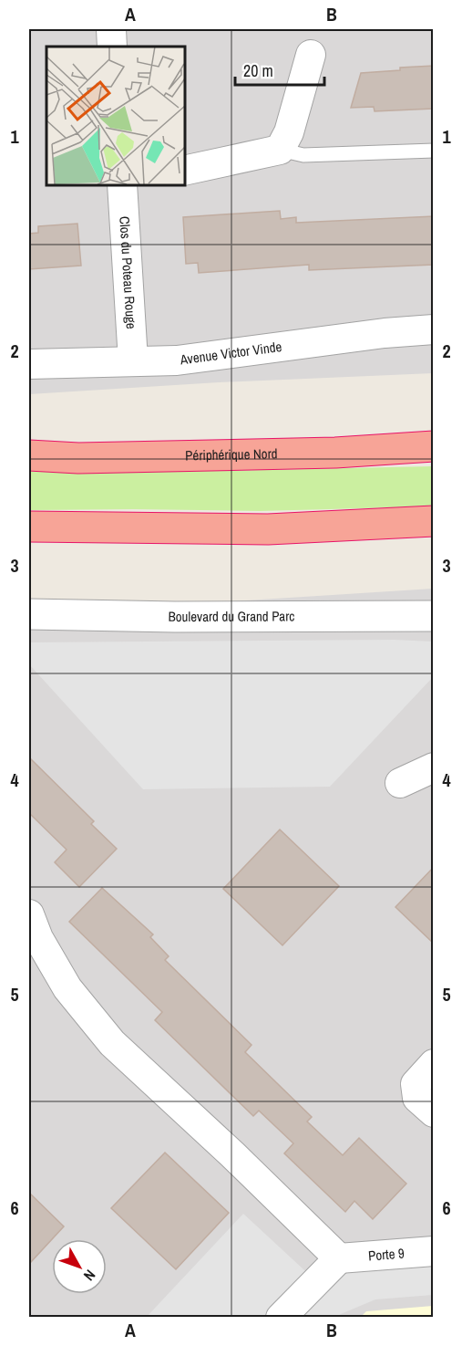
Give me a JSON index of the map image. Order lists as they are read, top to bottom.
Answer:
{
  "streets": {
    "highway": ["Périphérique Nord"],
    "street": [
      "Clos du Poteau Rouge",
      "Avenue Victor Vinde",
      "Boulevard du Grand Parc",
      "Porte 9"
    ]
  },
  "crossings": [
    ["Clos du Poteau Rouge", "Avenue Victor Vinde"]
  ],
  "scale_bar": "20 m",
  "north": "bottom right",
  "grid": {
    "columns": ["A", "B"],
    "rows": [
      "1",
      "2",
      "3",
      "4",
      "5",
      "6"
    ]
  }
}
